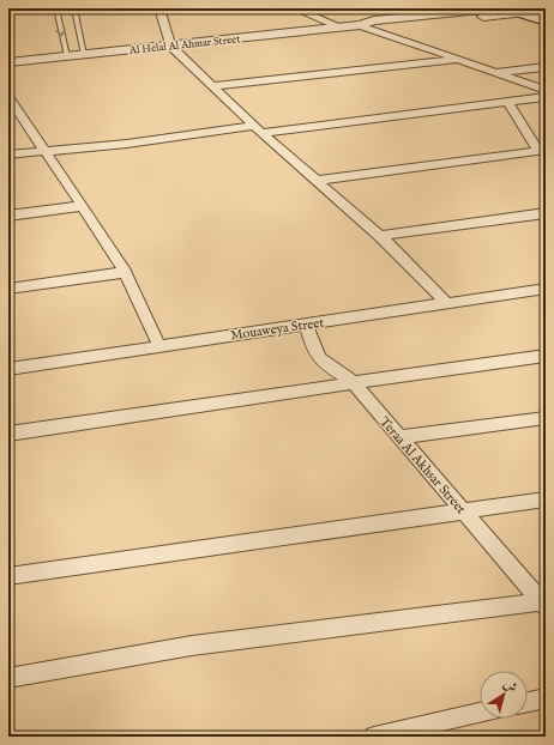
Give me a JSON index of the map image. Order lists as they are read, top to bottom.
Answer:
{
  "streets": {
    "street": ["Al Helal Al Ahmar Street", "Mouaweya Street", "Teraa Al Akhsar Street"]
  },
  "crossings": [
    ["Mouaweya Street", "Teraa Al Akhsar Street"]
  ],
  "north": "top right"
}
